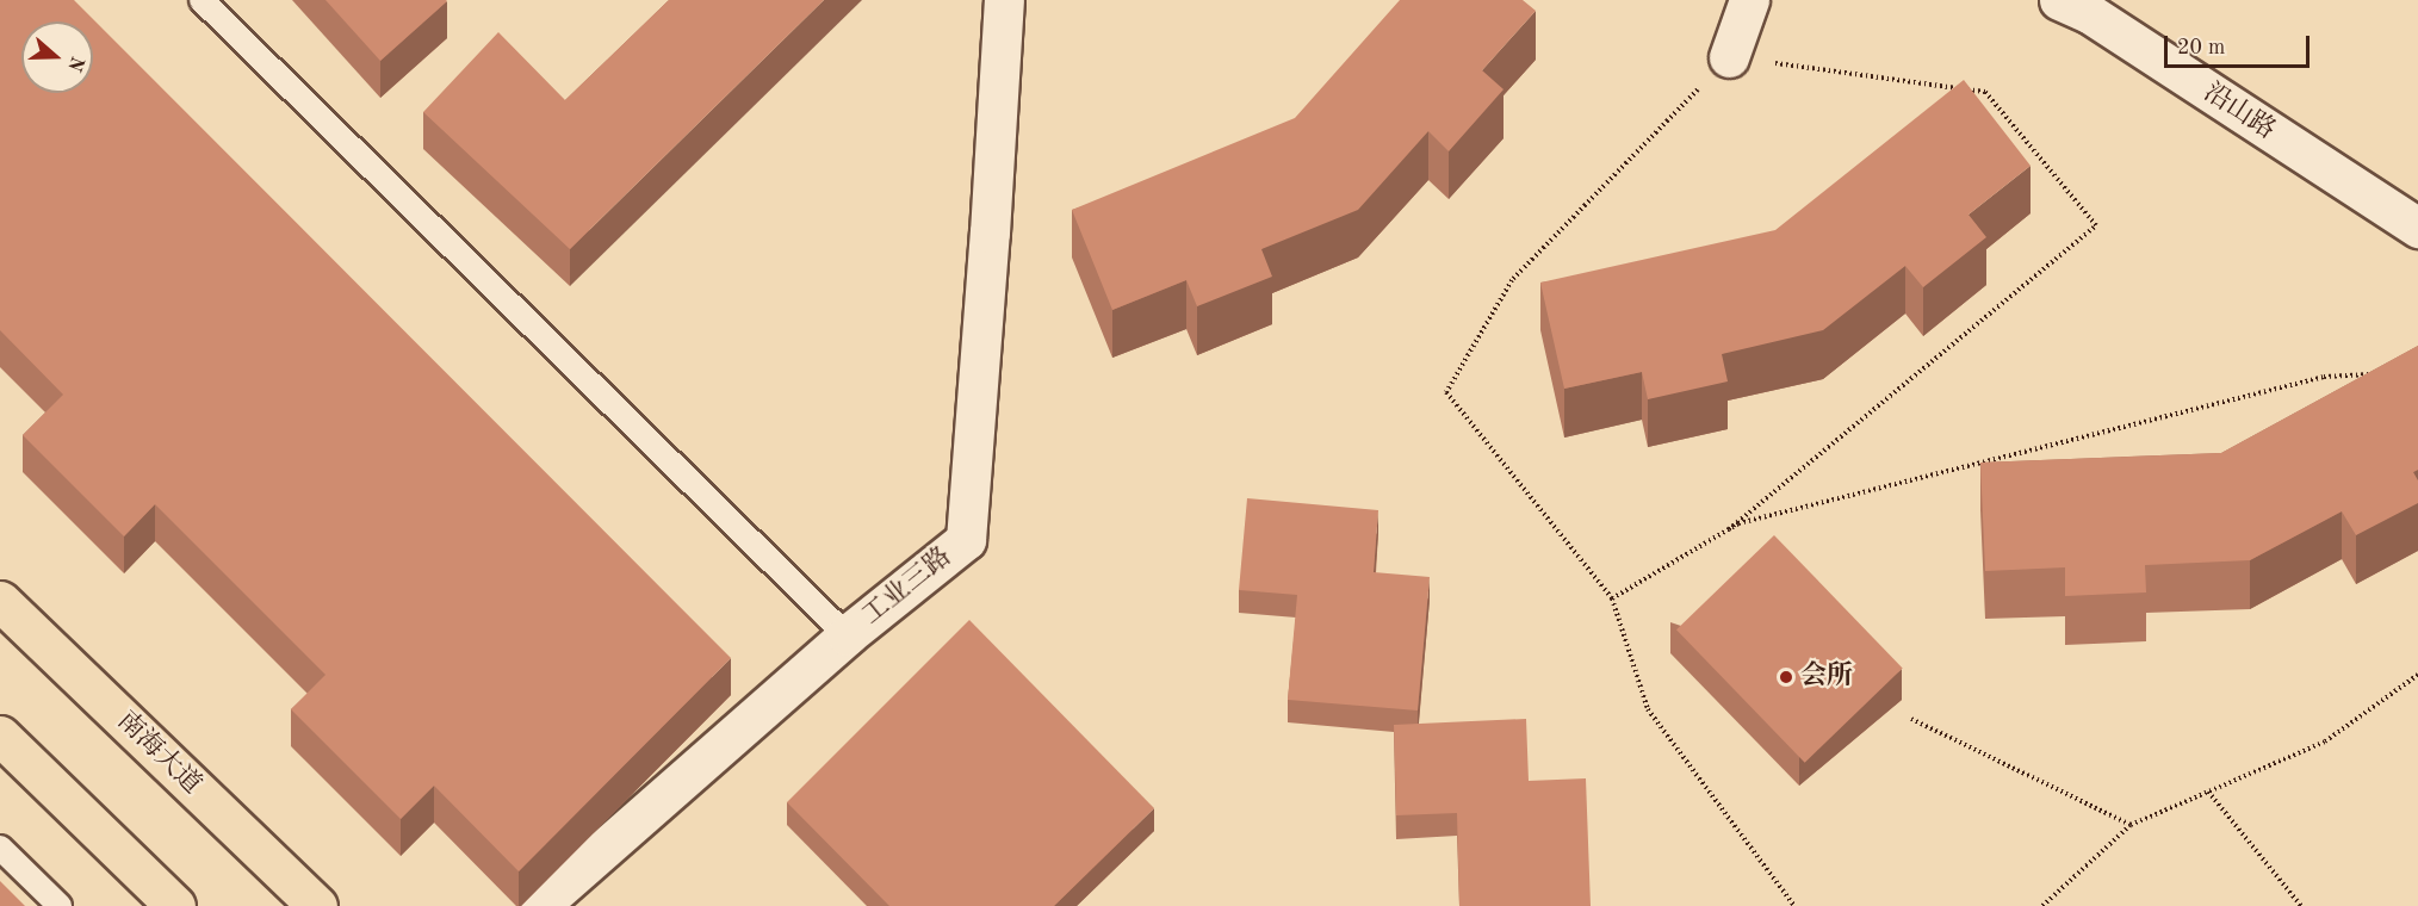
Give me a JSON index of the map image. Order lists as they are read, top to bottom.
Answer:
{
  "streets": {
    "main road": ["南海大道"],
    "street": ["沿山路", "工业三路"]
  },
  "places": ["会所"],
  "scale_bar": "20 m",
  "north": "right"
}
